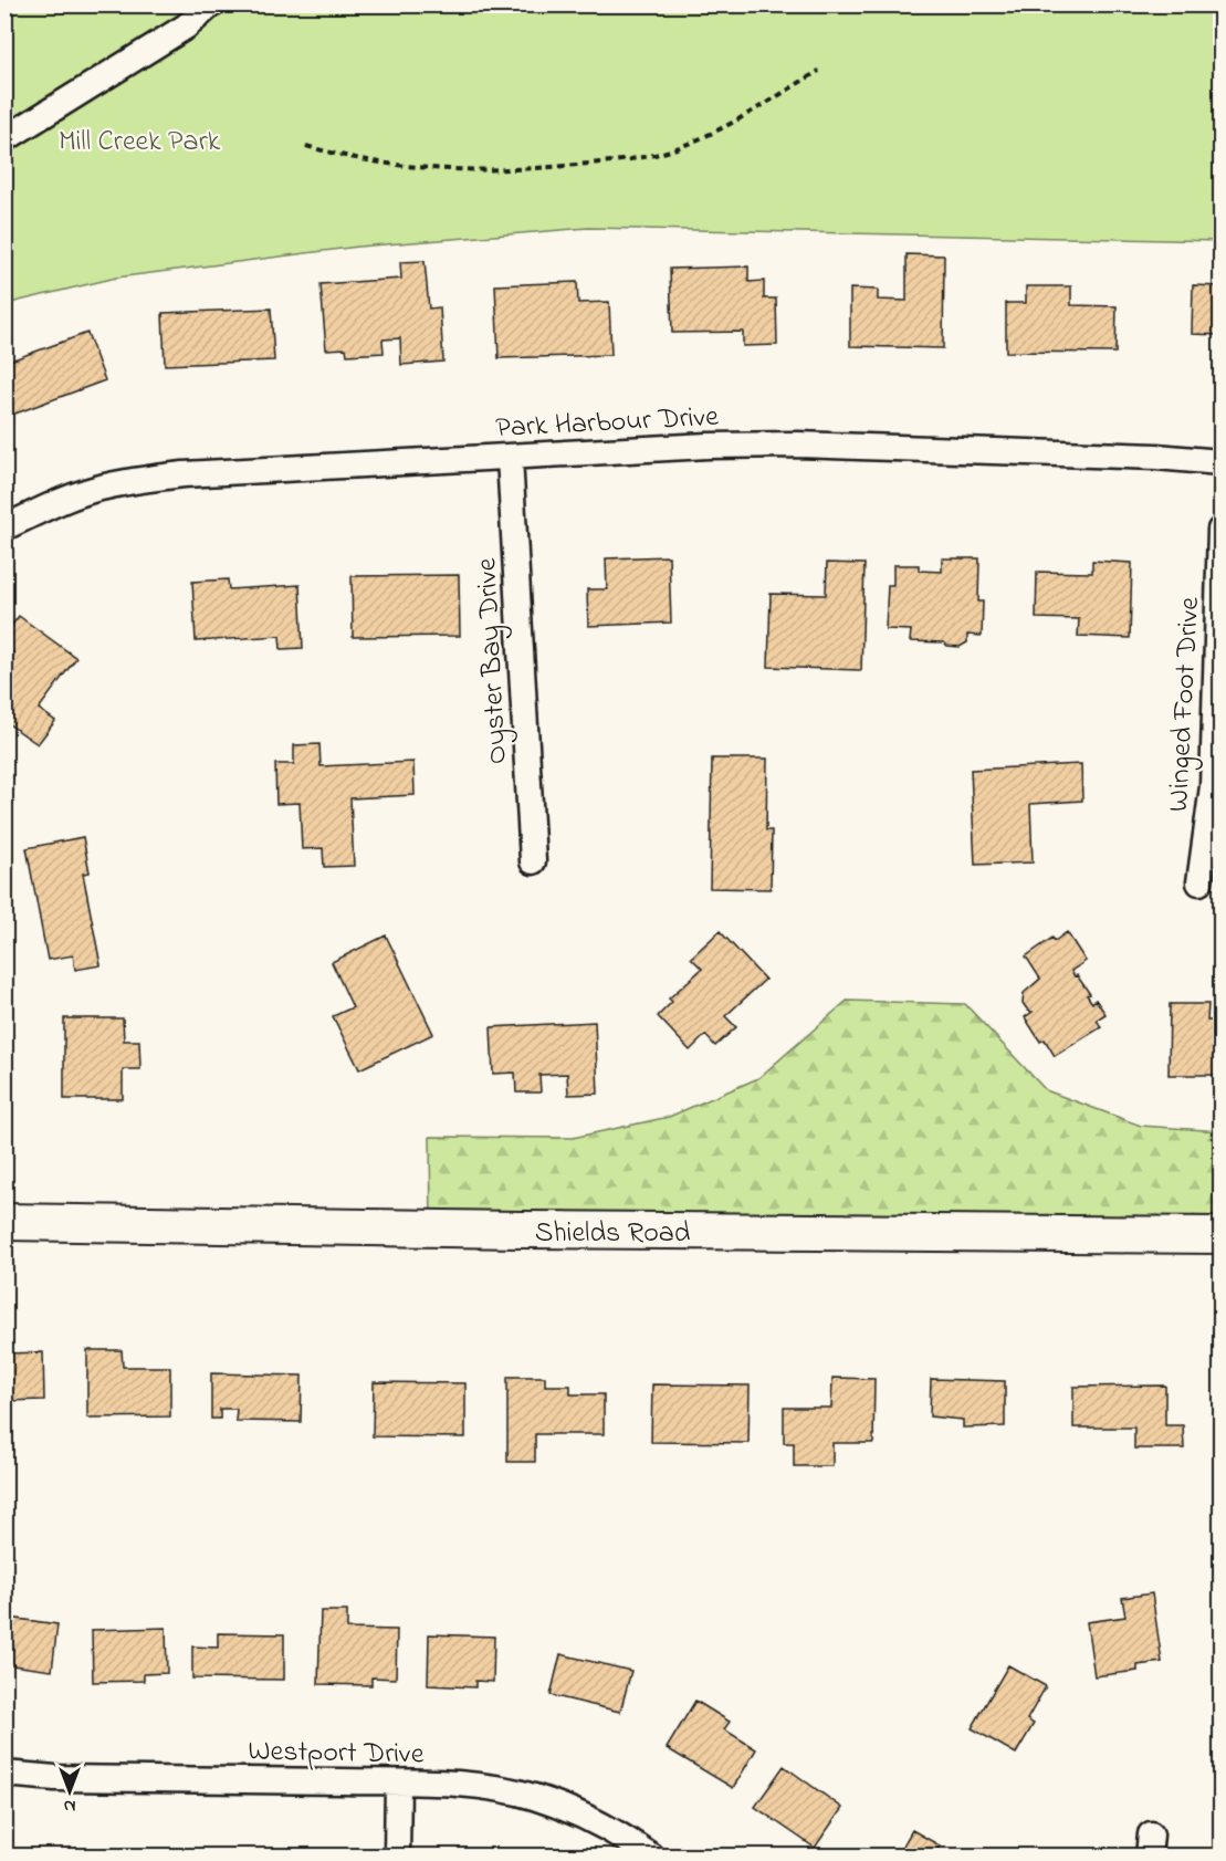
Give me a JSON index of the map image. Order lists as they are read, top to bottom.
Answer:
{
  "streets": {
    "main road": ["Shields Road"],
    "street": [
      "Park Harbour Drive",
      "Oyster Bay Drive",
      "Winged Foot Drive",
      "Westport Drive"
    ]
  },
  "crossings": [
    ["Park Harbour Drive", "Oyster Bay Drive"]
  ],
  "parks": ["Mill Creek Park"],
  "north": "bottom"
}
